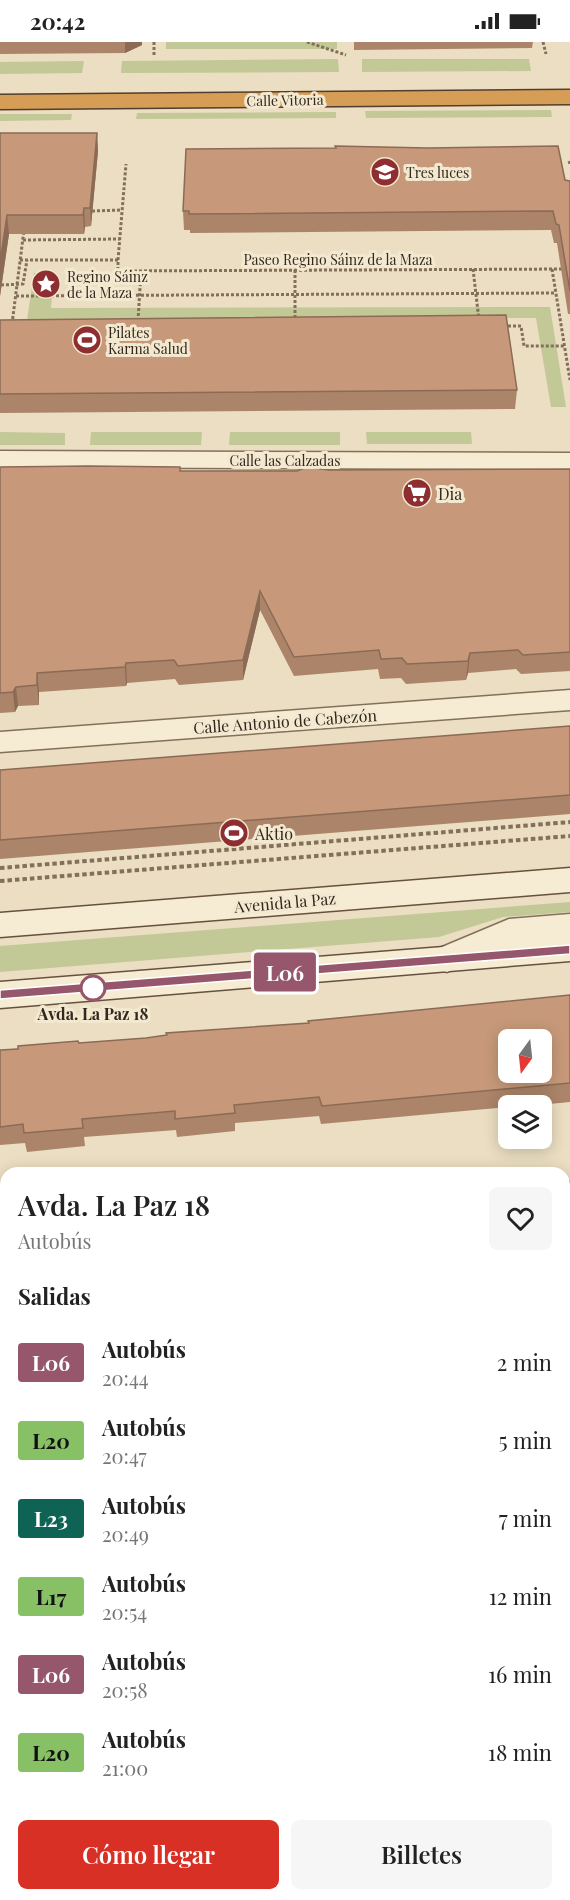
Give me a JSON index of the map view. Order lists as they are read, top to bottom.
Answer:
{
  "streets": {
    "highway": ["Calle Vitoria"],
    "street": ["Calle las Calzadas", "Calle Antonio de Cabezón", "Avenida la Paz"],
    "path": ["Paseo Regino Sáinz de la Maza"]
  },
  "places": {
    "school or university": ["Tres luces"],
    "place": ["Regino Sáinz de la Maza"],
    "sports": ["Pilates Karma Salud", "Aktio"],
    "supermarket": ["Dia"],
    "other": ["Avda. La Paz 18"]
  },
  "lines": ["bus line L06"],
  "north": "bottom",
  "page": {
    "status": "20:42",
    "on_map": "L06",
    "heading": [
      ["Avda. La Paz 18", "Autobús"],
      "Salidas"
    ],
    "list": [
      {
        "mark": "L06",
        "name": "Autobús",
        "note": "20:44",
        "value": "2 min"
      },
      {
        "mark": "L20",
        "name": "Autobús",
        "note": "20:47",
        "value": "5 min"
      },
      {
        "mark": "L23",
        "name": "Autobús",
        "note": "20:49",
        "value": "7 min"
      },
      {
        "mark": "L17",
        "name": "Autobús",
        "note": "20:54",
        "value": "12 min"
      },
      {
        "mark": "L06",
        "name": "Autobús",
        "note": "20:58",
        "value": "16 min"
      },
      {
        "mark": "L20",
        "name": "Autobús",
        "note": "21:00",
        "value": "18 min"
      }
    ],
    "buttons": ["Cómo llegar", "Billetes"]
  }
}
